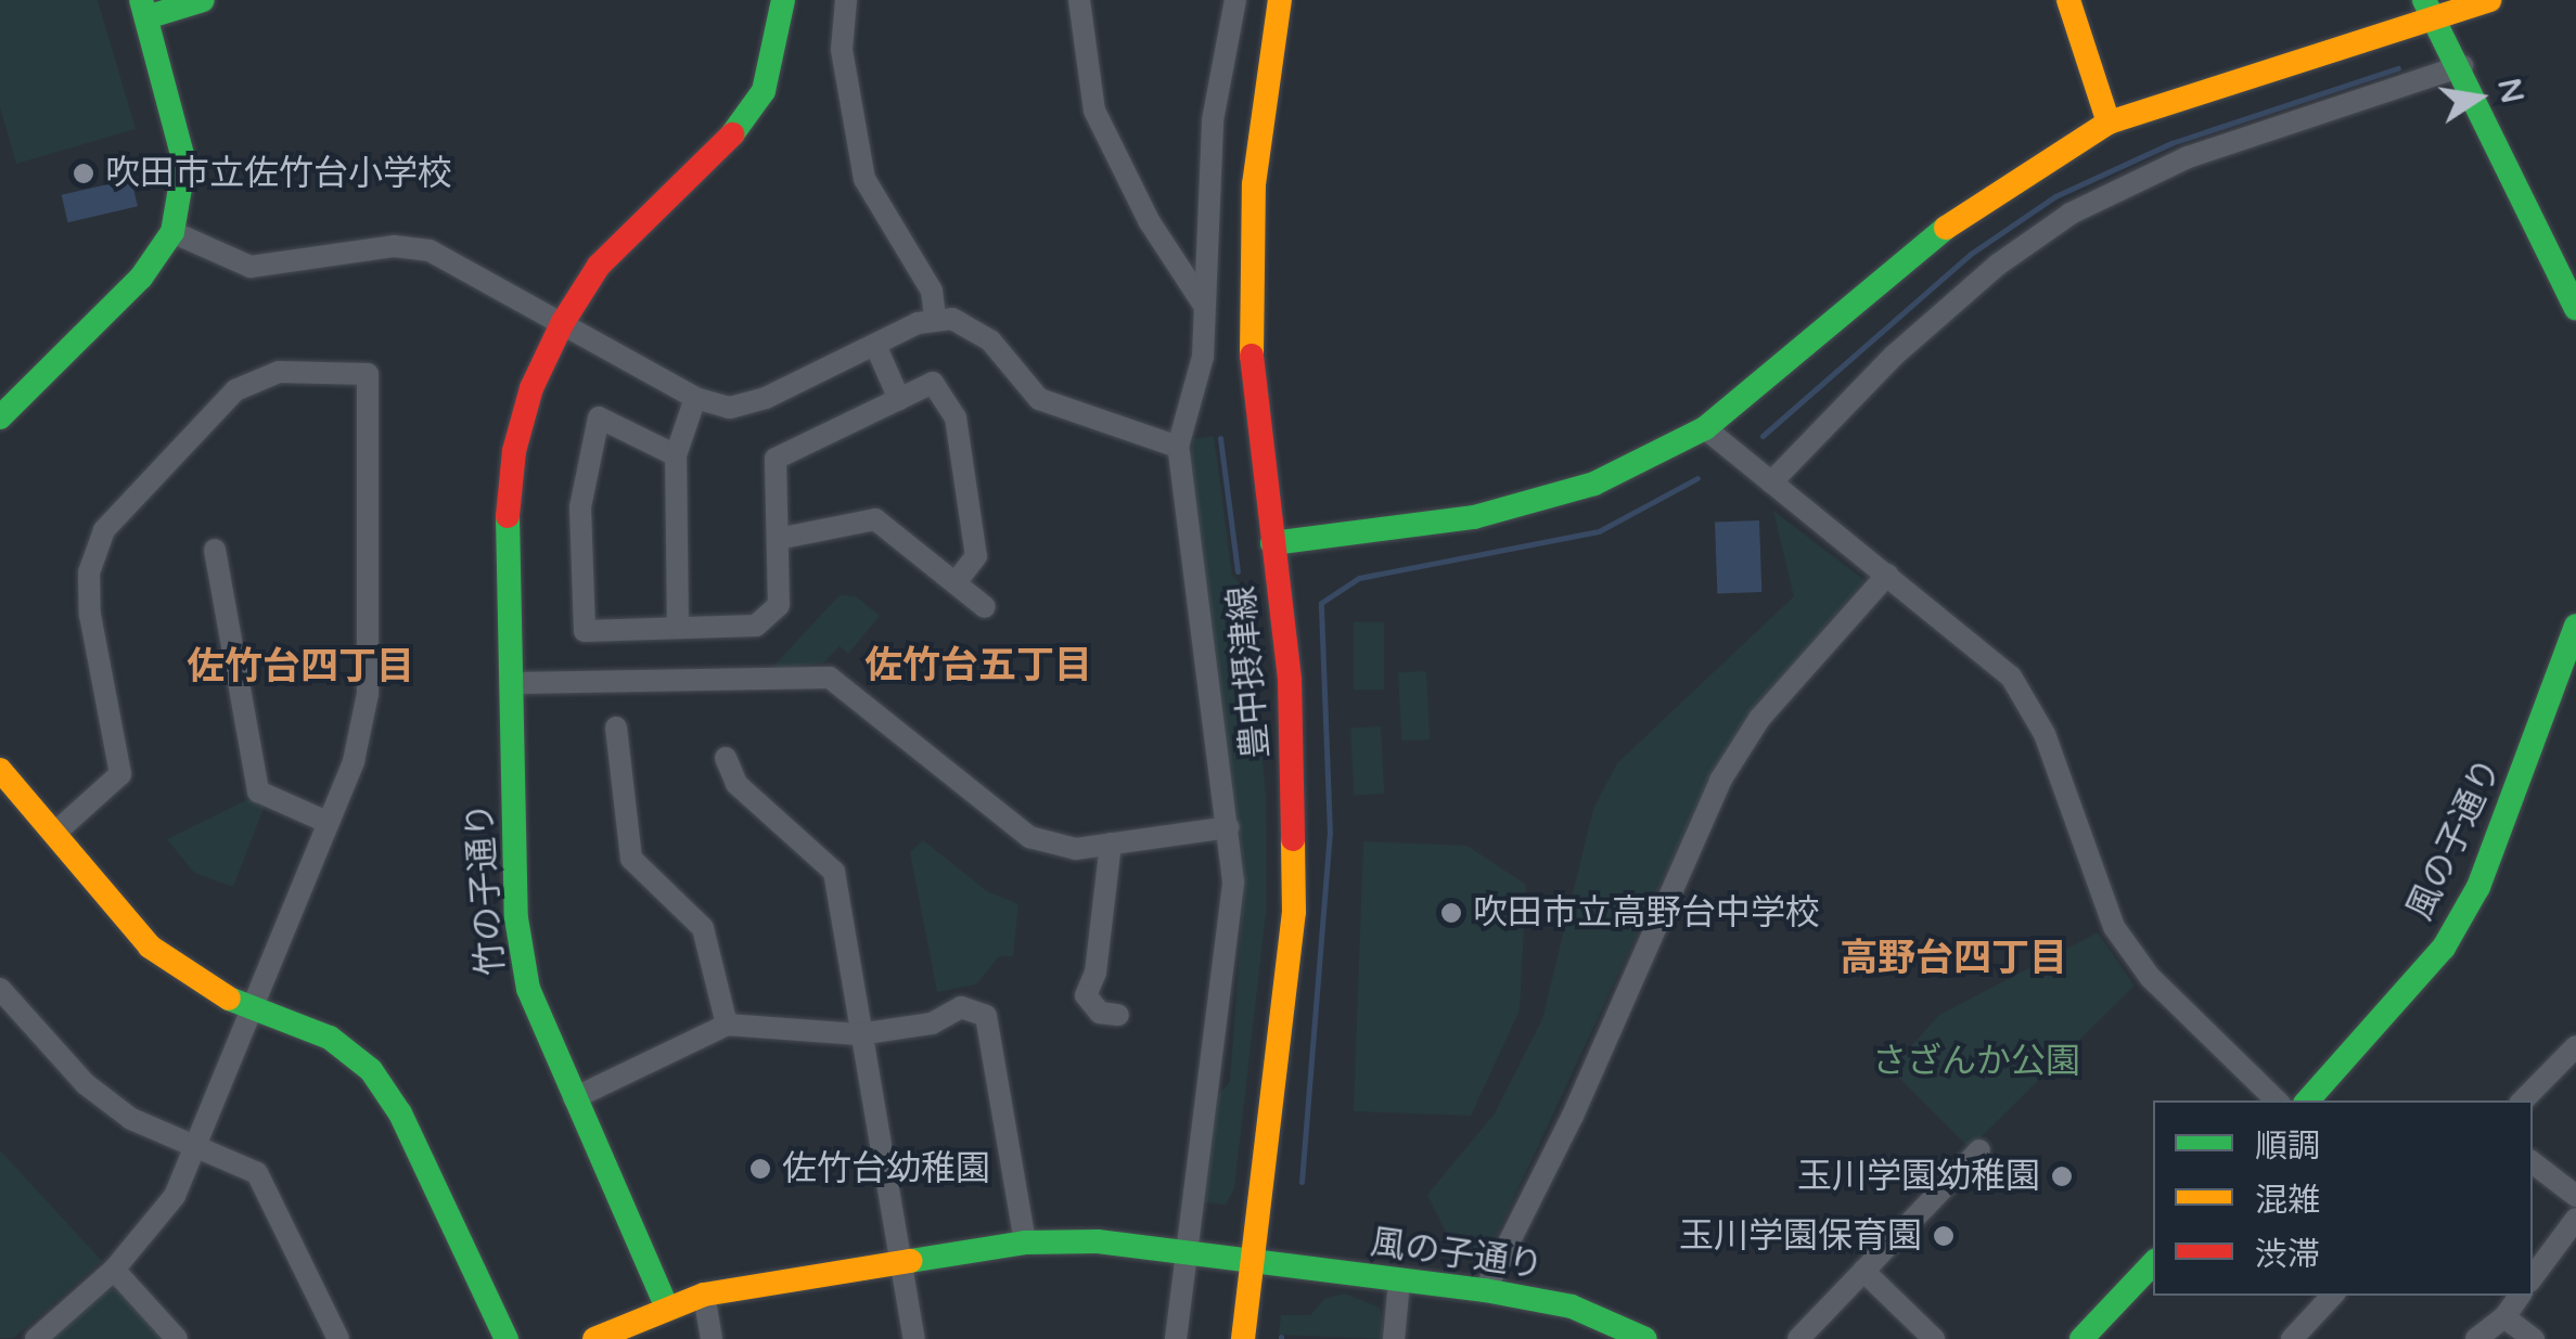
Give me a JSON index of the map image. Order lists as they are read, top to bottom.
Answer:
{
  "streets": {
    "street": ["豊中摂津線", "風の子通り", "竹の子通り"]
  },
  "crossings": [
    ["豊中摂津線", "風の子通り"]
  ],
  "districts": ["佐竹台五丁目", "佐竹台四丁目", "高野台四丁目"],
  "parks": ["さざんか公園"],
  "places": [
    "吹田市立佐竹台小学校",
    "吹田市立高野台中学校",
    "佐竹台幼稚園",
    "玉川学園幼稚園",
    "玉川学園保育園"
  ],
  "legend": ["順調", "混雑", "渋滞"],
  "north": "right"
}
